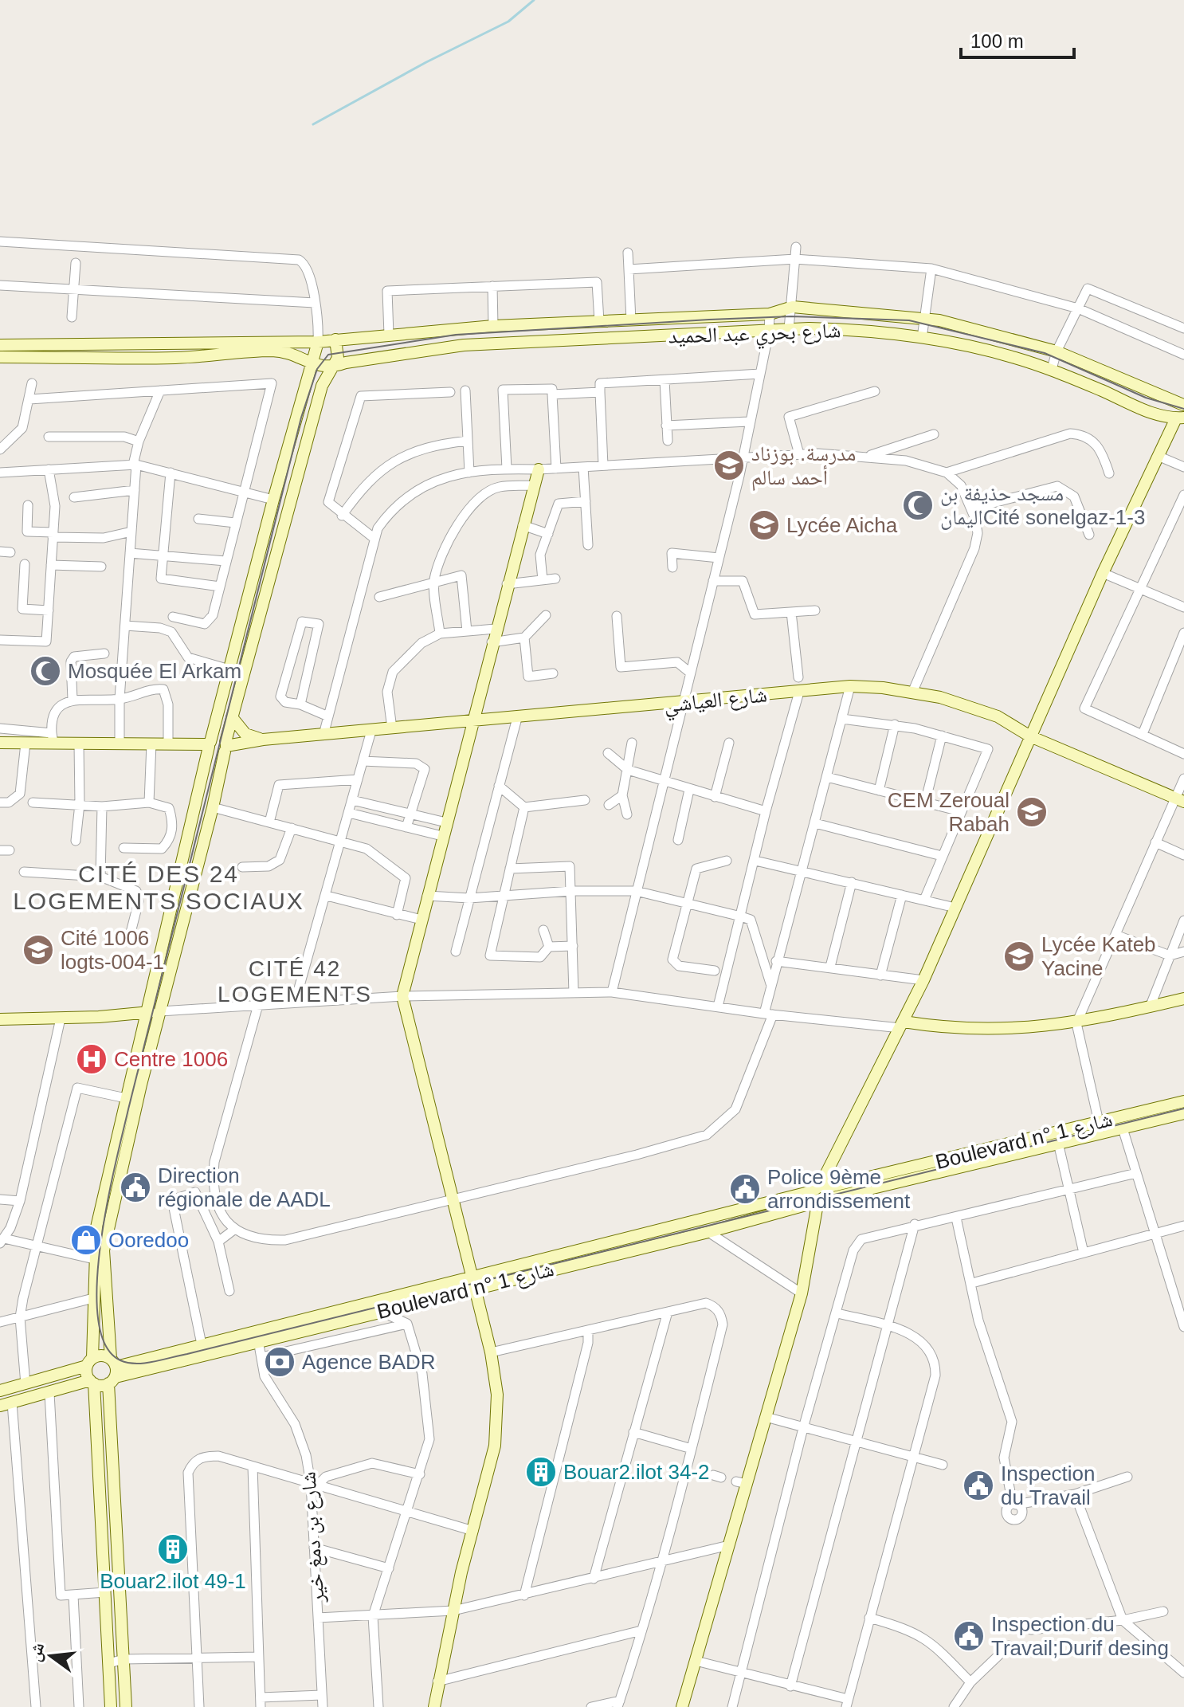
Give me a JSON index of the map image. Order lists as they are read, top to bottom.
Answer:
{
  "streets": {
    "street": [
      "شارع بحري عبد الحميد",
      "شارع العياشي",
      "Boulevard n° شارع 1",
      "شارع بن دمغ خير"
    ]
  },
  "crossings": [
    ["Boulevard n° شارع 1", "شارع بن دمغ خير"]
  ],
  "districts": ["CITÉ DES 24 LOGEMENTS SOCIAUX", "CITÉ 42 LOGEMENTS"],
  "places": {
    "school or university": [
      "مدرسة. بوزناد أحمد سالم",
      "Lycée Aicha",
      "CEM Zeroual Rabah",
      "Cité 1006 logts-004-1",
      "Lycée Kateb Yacine"
    ],
    "mosque": ["مسجد حذيفة بن اليمانCité sonelgaz-1-3", "Mosquée El Arkam"],
    "hospital": ["Centre 1006"],
    "public building": [
      "Direction régionale de AADL",
      "Police 9ème arrondissement",
      "Inspection du Travail",
      "Inspection du Travail;Durif desing"
    ],
    "shop": ["Ooredoo"],
    "bank": ["Agence BADR"],
    "building": ["Bouar2.ilot 34-2", "Bouar2.ilot 49-1"]
  },
  "scale_bar": "100 m",
  "north": "left"
}
